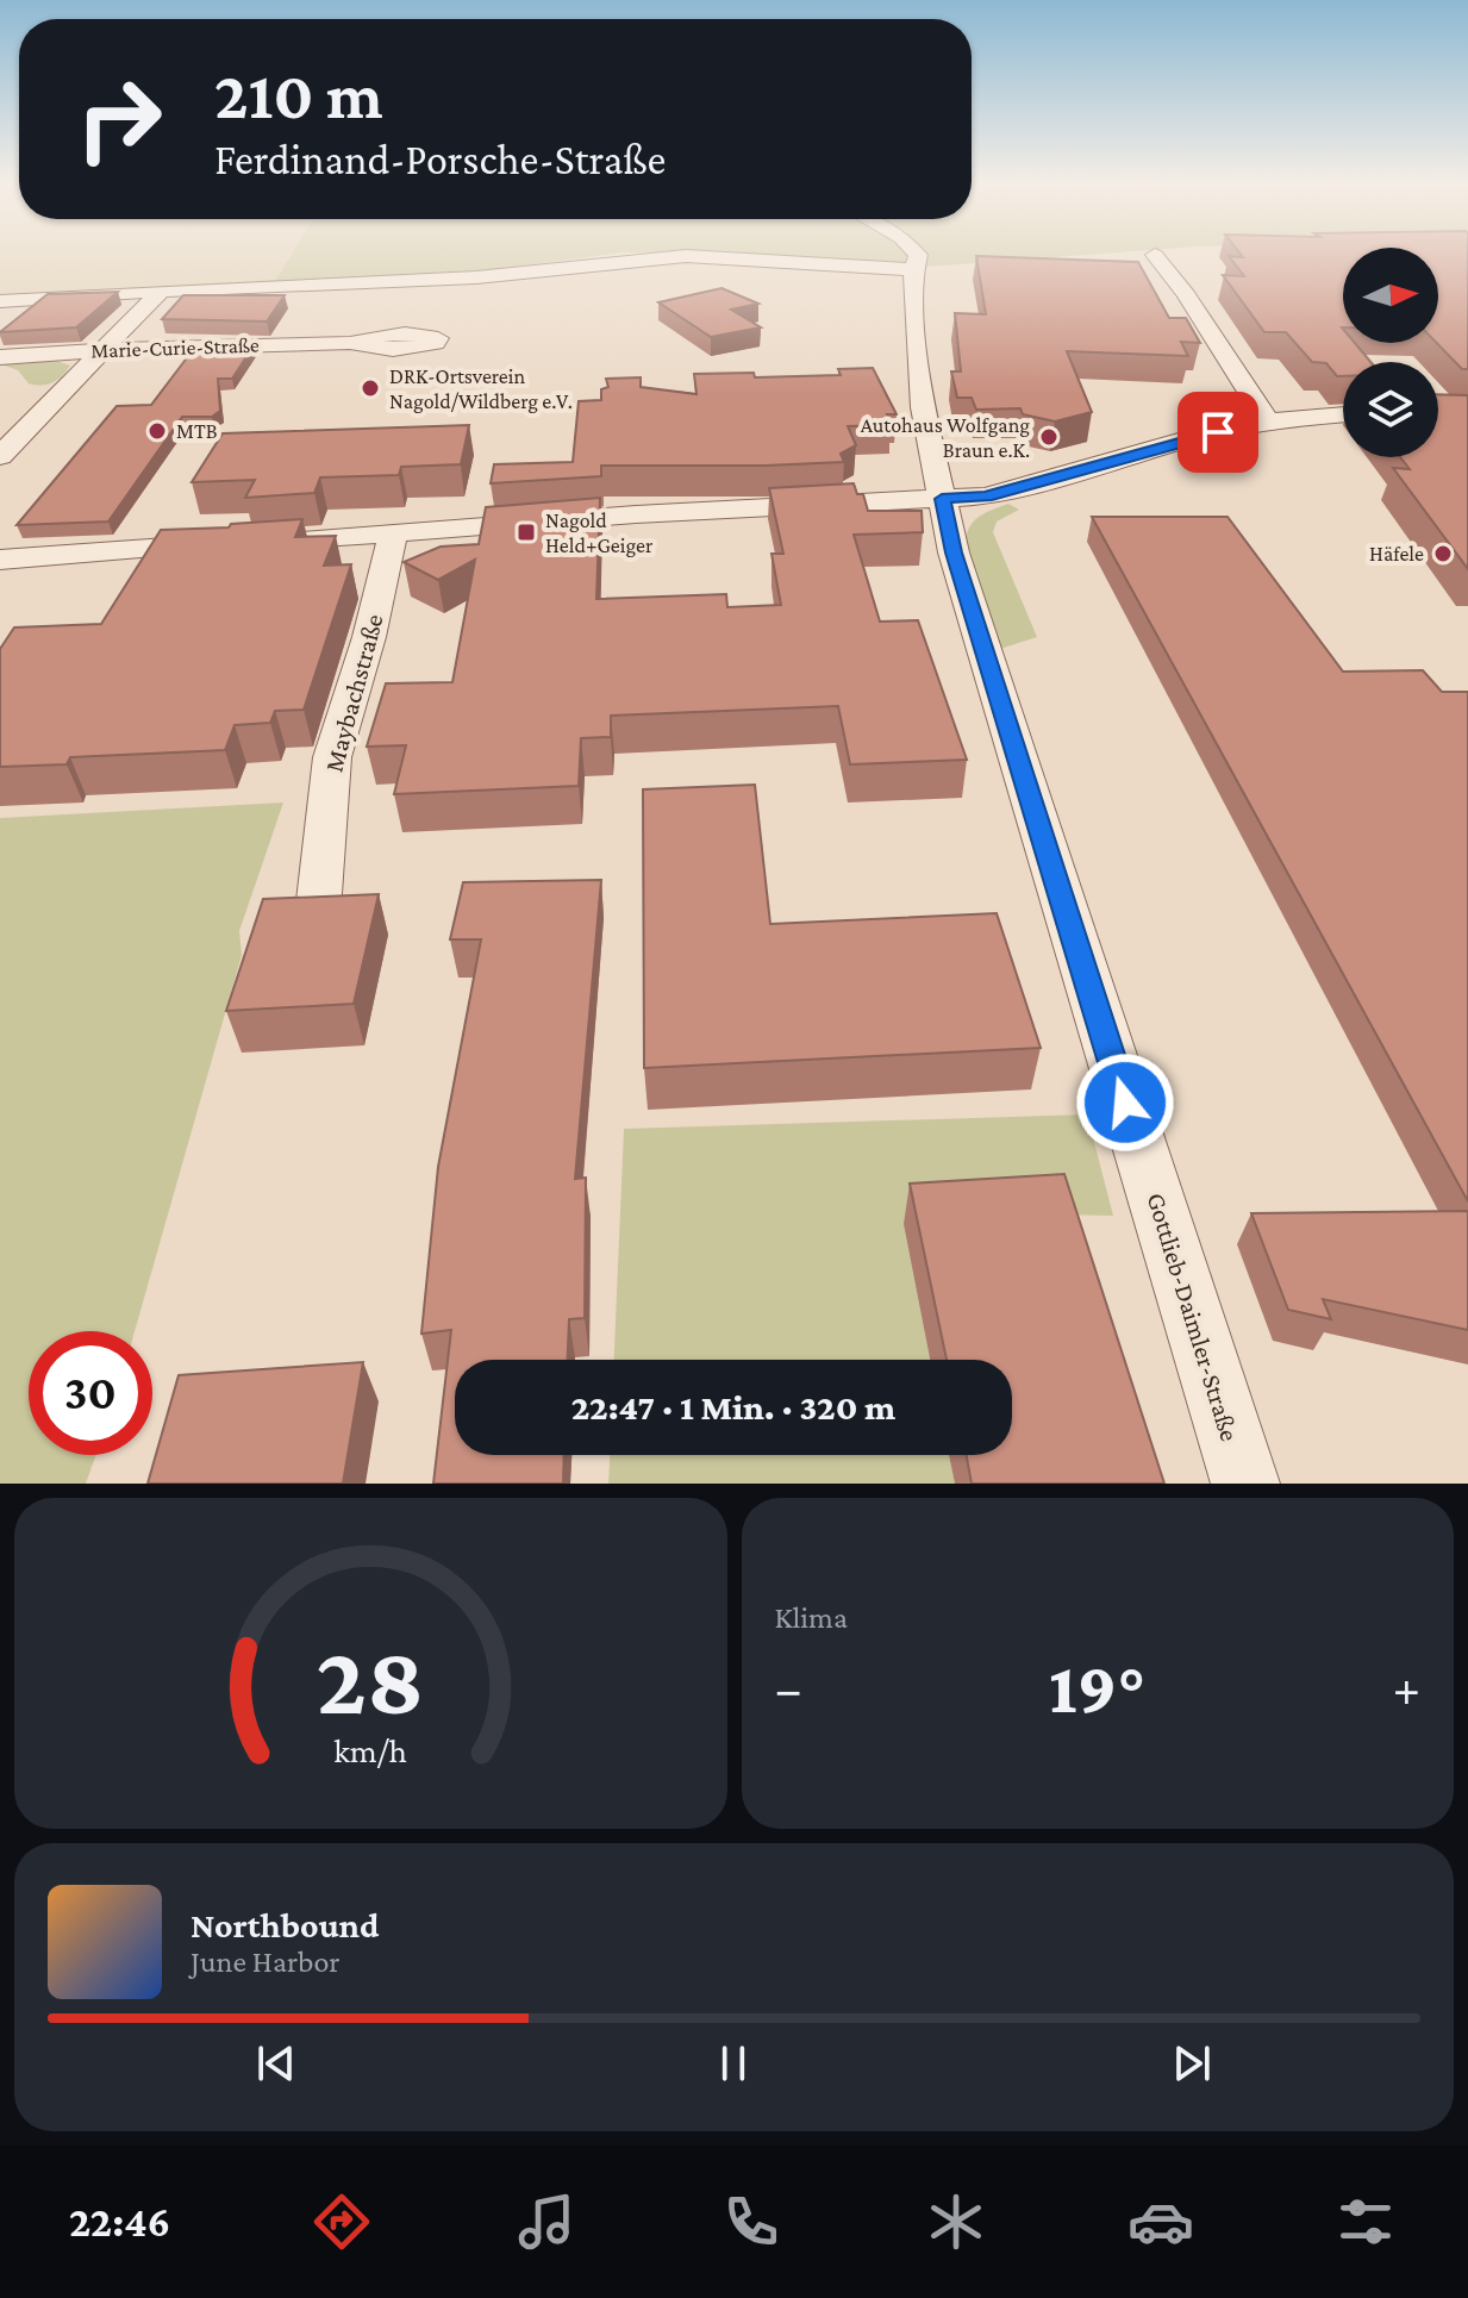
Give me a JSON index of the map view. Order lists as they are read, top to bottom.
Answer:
{
  "streets": {
    "street": ["Marie-Curie-Straße", "Maybachstraße", "Gottlieb-Daimler-Straße"]
  },
  "places": {
    "other": [
      "DRK-Ortsverein Nagold/Wildberg e.V.",
      "MTB",
      "Autohaus Wolfgang Braun e.K.",
      "Häfele"
    ],
    "transit": ["Nagold Held+Geiger"]
  },
  "north": "right",
  "page": {
    "turn": ["210 m", "Ferdinand-Porsche-Straße"],
    "limit": "30",
    "trip": "22:47 · 1 Min. · 320 m",
    "tile": "Klima",
    "heat": ["−", "19°", "+"],
    "song": ["Northbound", "June Harbor"],
    "tabs": "22:46",
    "gauge": ["28", "km/h"]
  }
}
